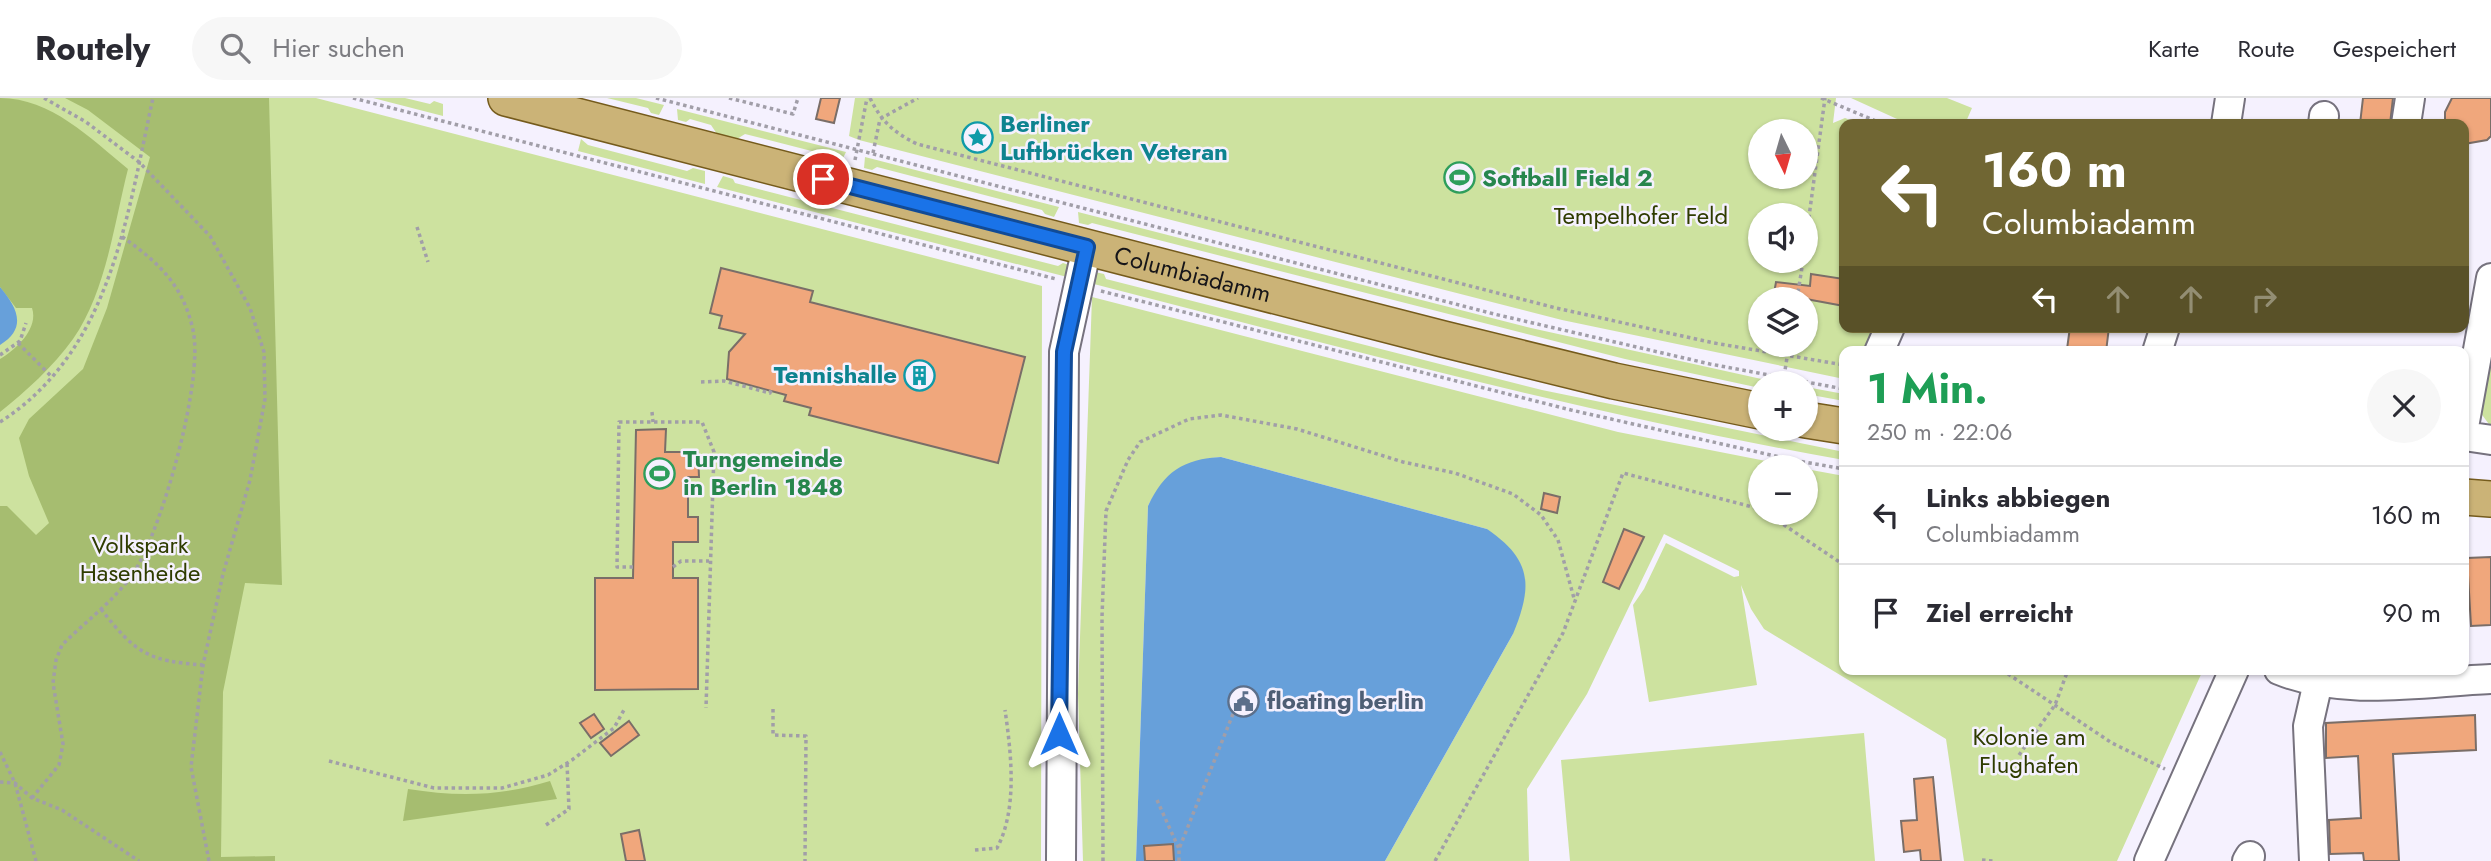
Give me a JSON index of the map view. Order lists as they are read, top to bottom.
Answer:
{
  "streets": {
    "main road": ["Columbiadamm"]
  },
  "parks": ["Tempelhofer Feld", "Volkspark Hasenheide", "Kolonie am Flughafen"],
  "places": {
    "place": ["Berliner Luftbrücken Veteran"],
    "sports": ["Softball Field 2", "Turngemeinde in Berlin 1848"],
    "building": ["Tennishalle"],
    "public building": ["floating berlin"]
  },
  "north": "bottom",
  "page": {
    "header": "Routely",
    "search": "Hier suchen",
    "nav": ["Karte", "Route", "Gespeichert"],
    "map_buttons": ["+", "−"],
    "turn": ["160 m", "Columbiadamm"],
    "heading": ["1 Min.", "250 m · 22:06"],
    "list": [
      {
        "name": "Links abbiegen",
        "note": "Columbiadamm",
        "value": "160 m"
      },
      {
        "name": "Ziel erreicht",
        "value": "90 m"
      }
    ]
  }
}
